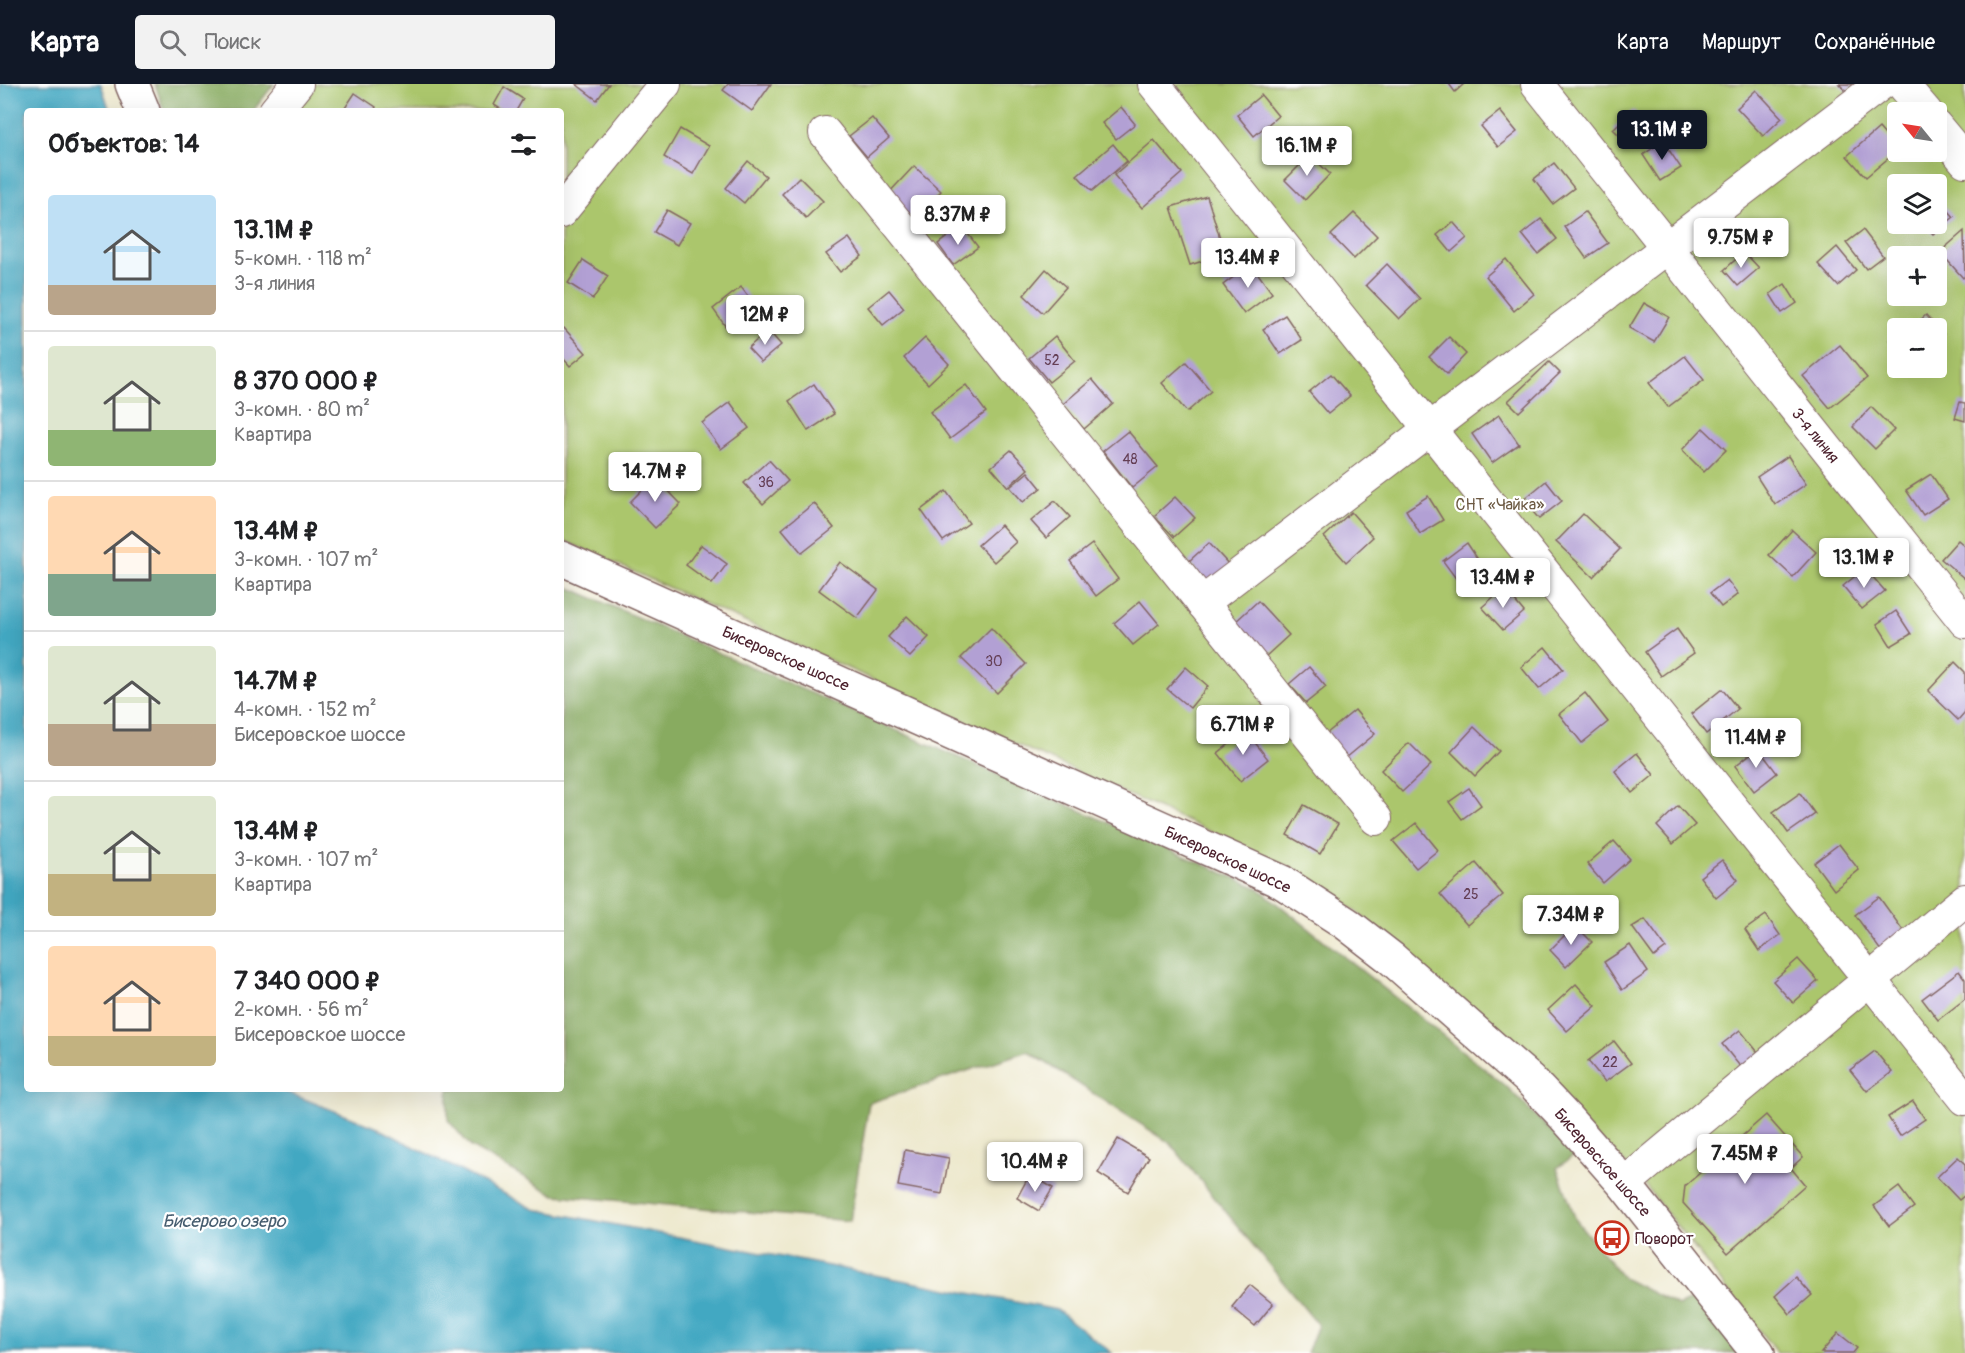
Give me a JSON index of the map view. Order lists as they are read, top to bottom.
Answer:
{
  "streets": {
    "main road": ["Бисеровское шоссе"],
    "street": ["3-я линия"]
  },
  "water": ["Бисерово озеро"],
  "parks": ["СНТ «Чайка»"],
  "places": {
    "bus stop": ["Поворот"]
  },
  "house_numbers": [
    "52",
    "48",
    "36",
    "30",
    "25",
    "22"
  ],
  "north": "top left",
  "page": {
    "header": "Карта",
    "search": "Поиск",
    "nav": ["Карта", "Маршрут", "Сохранённые"],
    "map_buttons": ["+", "−"],
    "heading": "Объектов: 14",
    "price": [
      "13.1M ₽",
      "16.1M ₽",
      "8.37M ₽",
      "9.75M ₽",
      "13.4M ₽",
      "12M ₽",
      "14.7M ₽",
      "13.1M ₽",
      "13.4M ₽",
      "6.71M ₽",
      "11.4M ₽",
      "7.34M ₽",
      "7.45M ₽",
      "10.4M ₽"
    ],
    "list": [
      {
        "name": "13.1M ₽",
        "note": "5-комн. · 118 m² · 3-я линия"
      },
      {
        "name": "8 370 000 ₽",
        "note": "3-комн. · 80 m² · Квартира"
      },
      {
        "name": "13.4M ₽",
        "note": "3-комн. · 107 m² · Квартира"
      },
      {
        "name": "14.7M ₽",
        "note": "4-комн. · 152 m² · Бисеровское шоссе"
      },
      {
        "name": "13.4M ₽",
        "note": "3-комн. · 107 m² · Квартира"
      },
      {
        "name": "7 340 000 ₽",
        "note": "2-комн. · 56 m² · Бисеровское шоссе"
      }
    ]
  }
}
